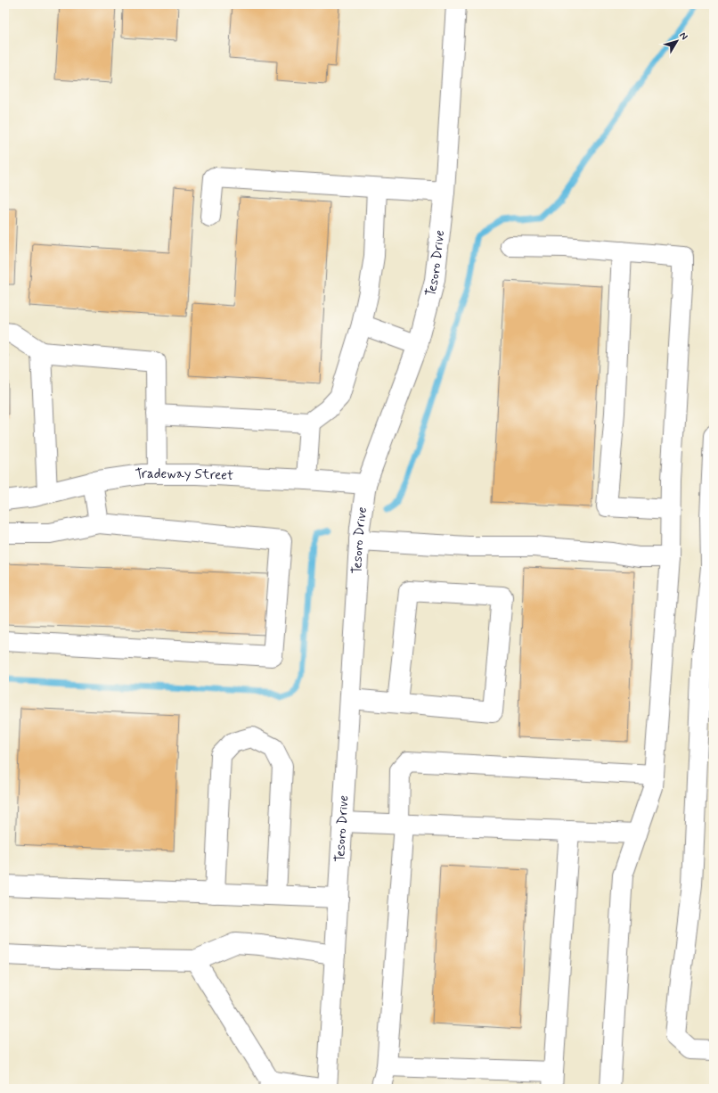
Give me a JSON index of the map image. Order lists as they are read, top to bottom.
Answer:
{
  "streets": {
    "street": ["Tesoro Drive", "Tradeway Street"]
  },
  "crossings": [
    ["Tesoro Drive", "Tradeway Street"]
  ],
  "north": "top right"
}
